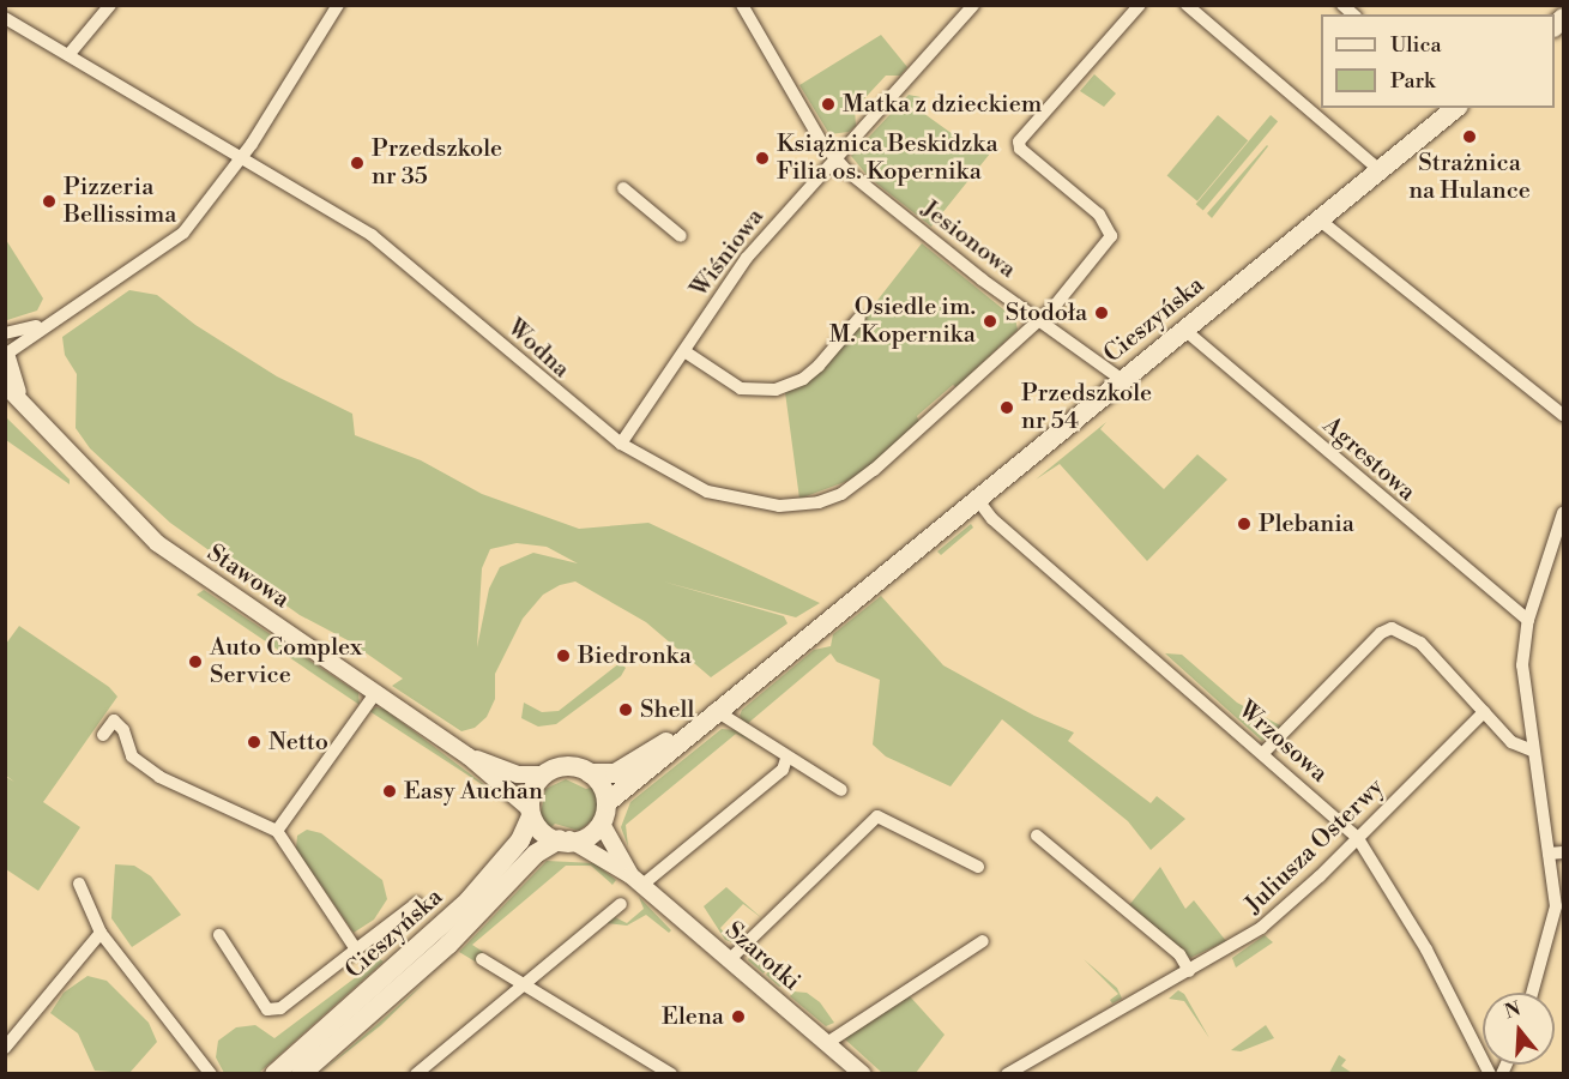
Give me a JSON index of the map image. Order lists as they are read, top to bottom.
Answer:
{
  "streets": {
    "main road": ["Cieszyńska"],
    "street": [
      "Jesionowa",
      "Wiśniowa",
      "Wodna",
      "Agrestowa",
      "Stawowa",
      "Wrzosowa",
      "Juliusza Osterwy",
      "Szarotki"
    ]
  },
  "crossings": [
    ["Jesionowa", "Wiśniowa"],
    ["Jesionowa", "Cieszyńska"],
    ["Jesionowa", "Wodna"],
    ["Wiśniowa", "Wodna"],
    ["Cieszyńska", "Agrestowa"],
    ["Cieszyńska", "Stawowa"],
    ["Cieszyńska", "Wrzosowa"],
    ["Cieszyńska", "Szarotki"],
    ["Stawowa", "Szarotki"],
    ["Wrzosowa", "Juliusza Osterwy"]
  ],
  "places": [
    "Matka z dzieckiem",
    "Strażnica na Hulance",
    "Książnica Beskidzka Filia os. Kopernika",
    "Przedszkole nr 35",
    "Pizzeria Bellissima",
    "Stodoła",
    "Osiedle im. M. Kopernika",
    "Przedszkole nr 54",
    "Plebania",
    "Biedronka",
    "Auto Complex Service",
    "Shell",
    "Netto",
    "Easy Auchan",
    "Elena"
  ],
  "legend": ["Ulica", "Park"],
  "north": "top"
}
